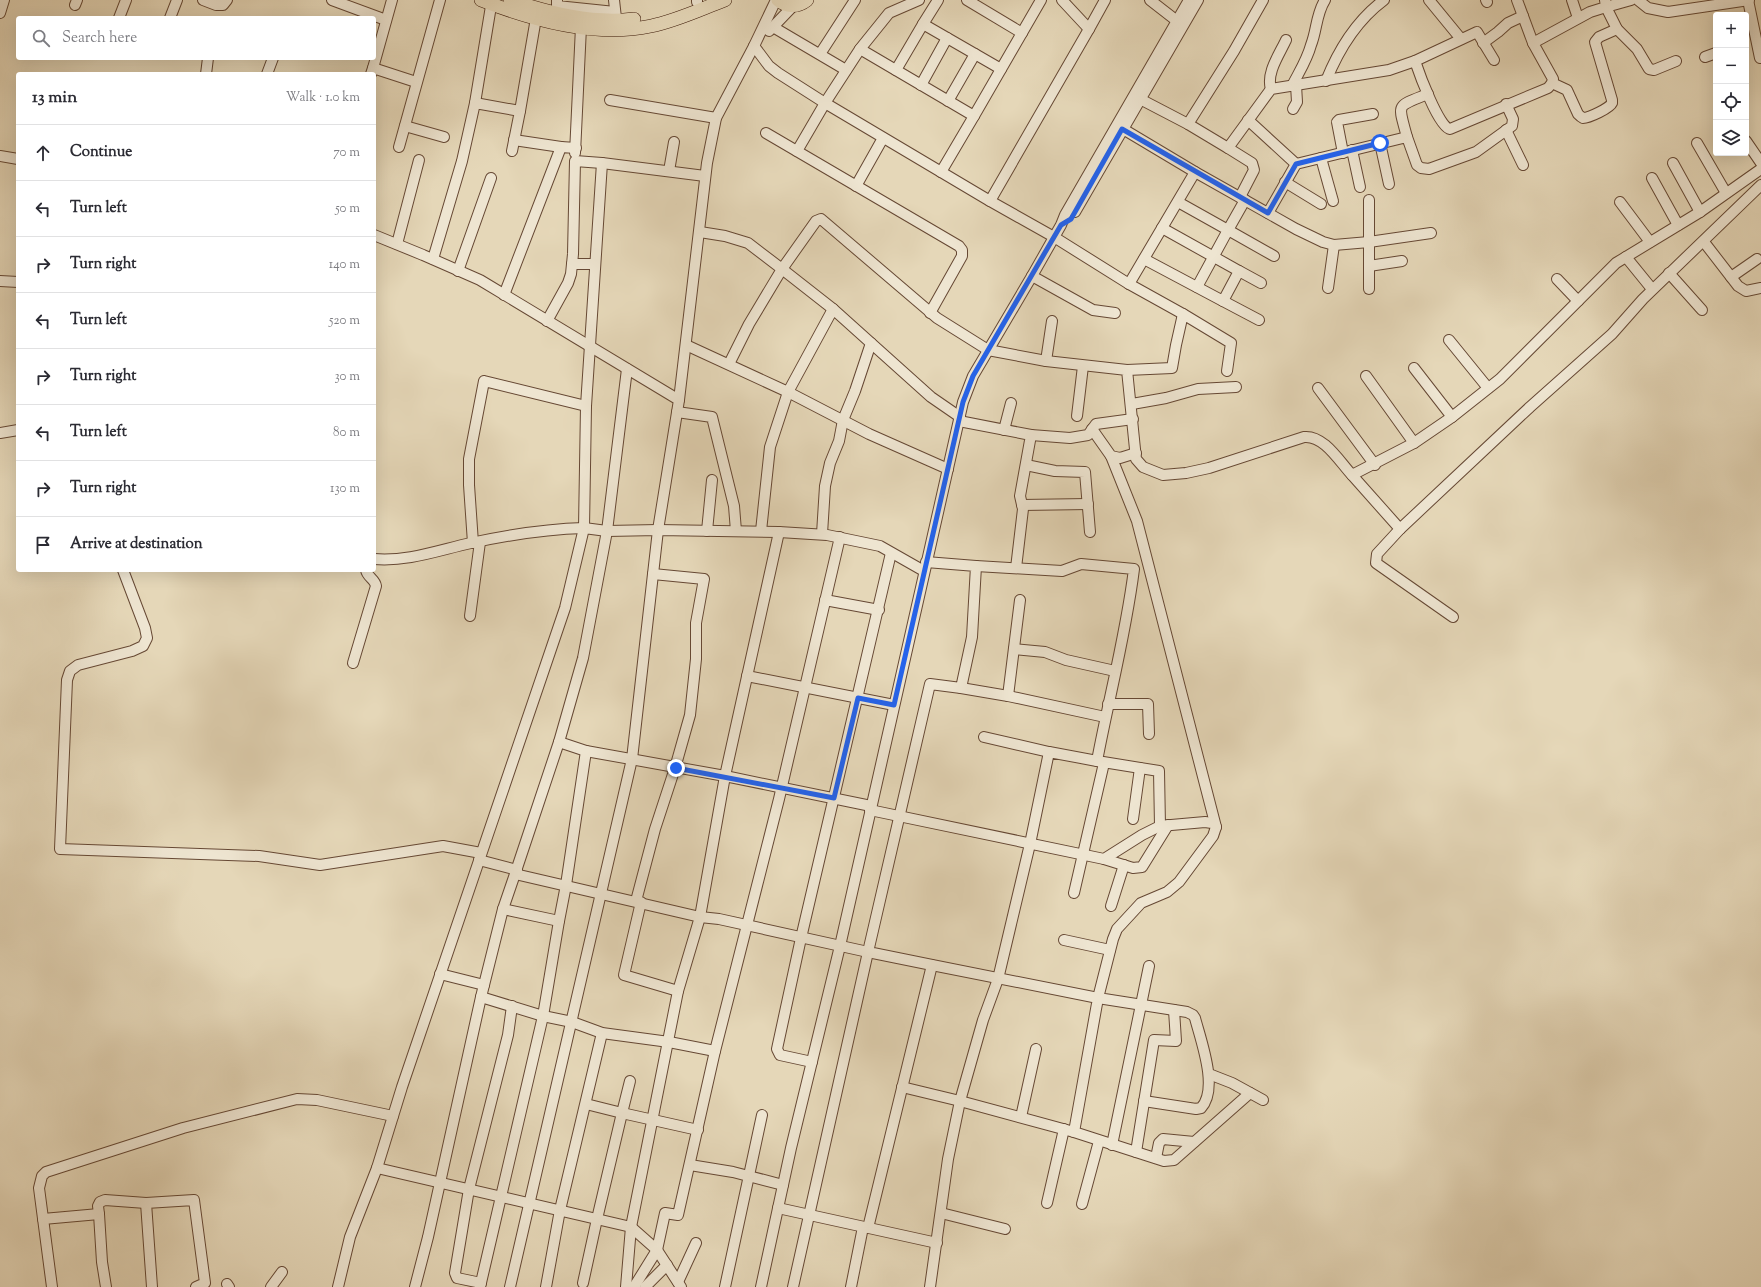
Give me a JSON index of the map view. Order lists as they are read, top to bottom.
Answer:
{
  "page": {
    "map_buttons": ["+", "−"],
    "search": "Search here",
    "heading": ["13 min", "Walk · 1.0 km"],
    "list": [
      ["Continue", "70 m"],
      ["Turn left", "50 m"],
      ["Turn right", "140 m"],
      ["Turn left", "520 m"],
      ["Turn right", "30 m"],
      ["Turn left", "80 m"],
      ["Turn right", "130 m"],
      "Arrive at destination"
    ]
  }
}
